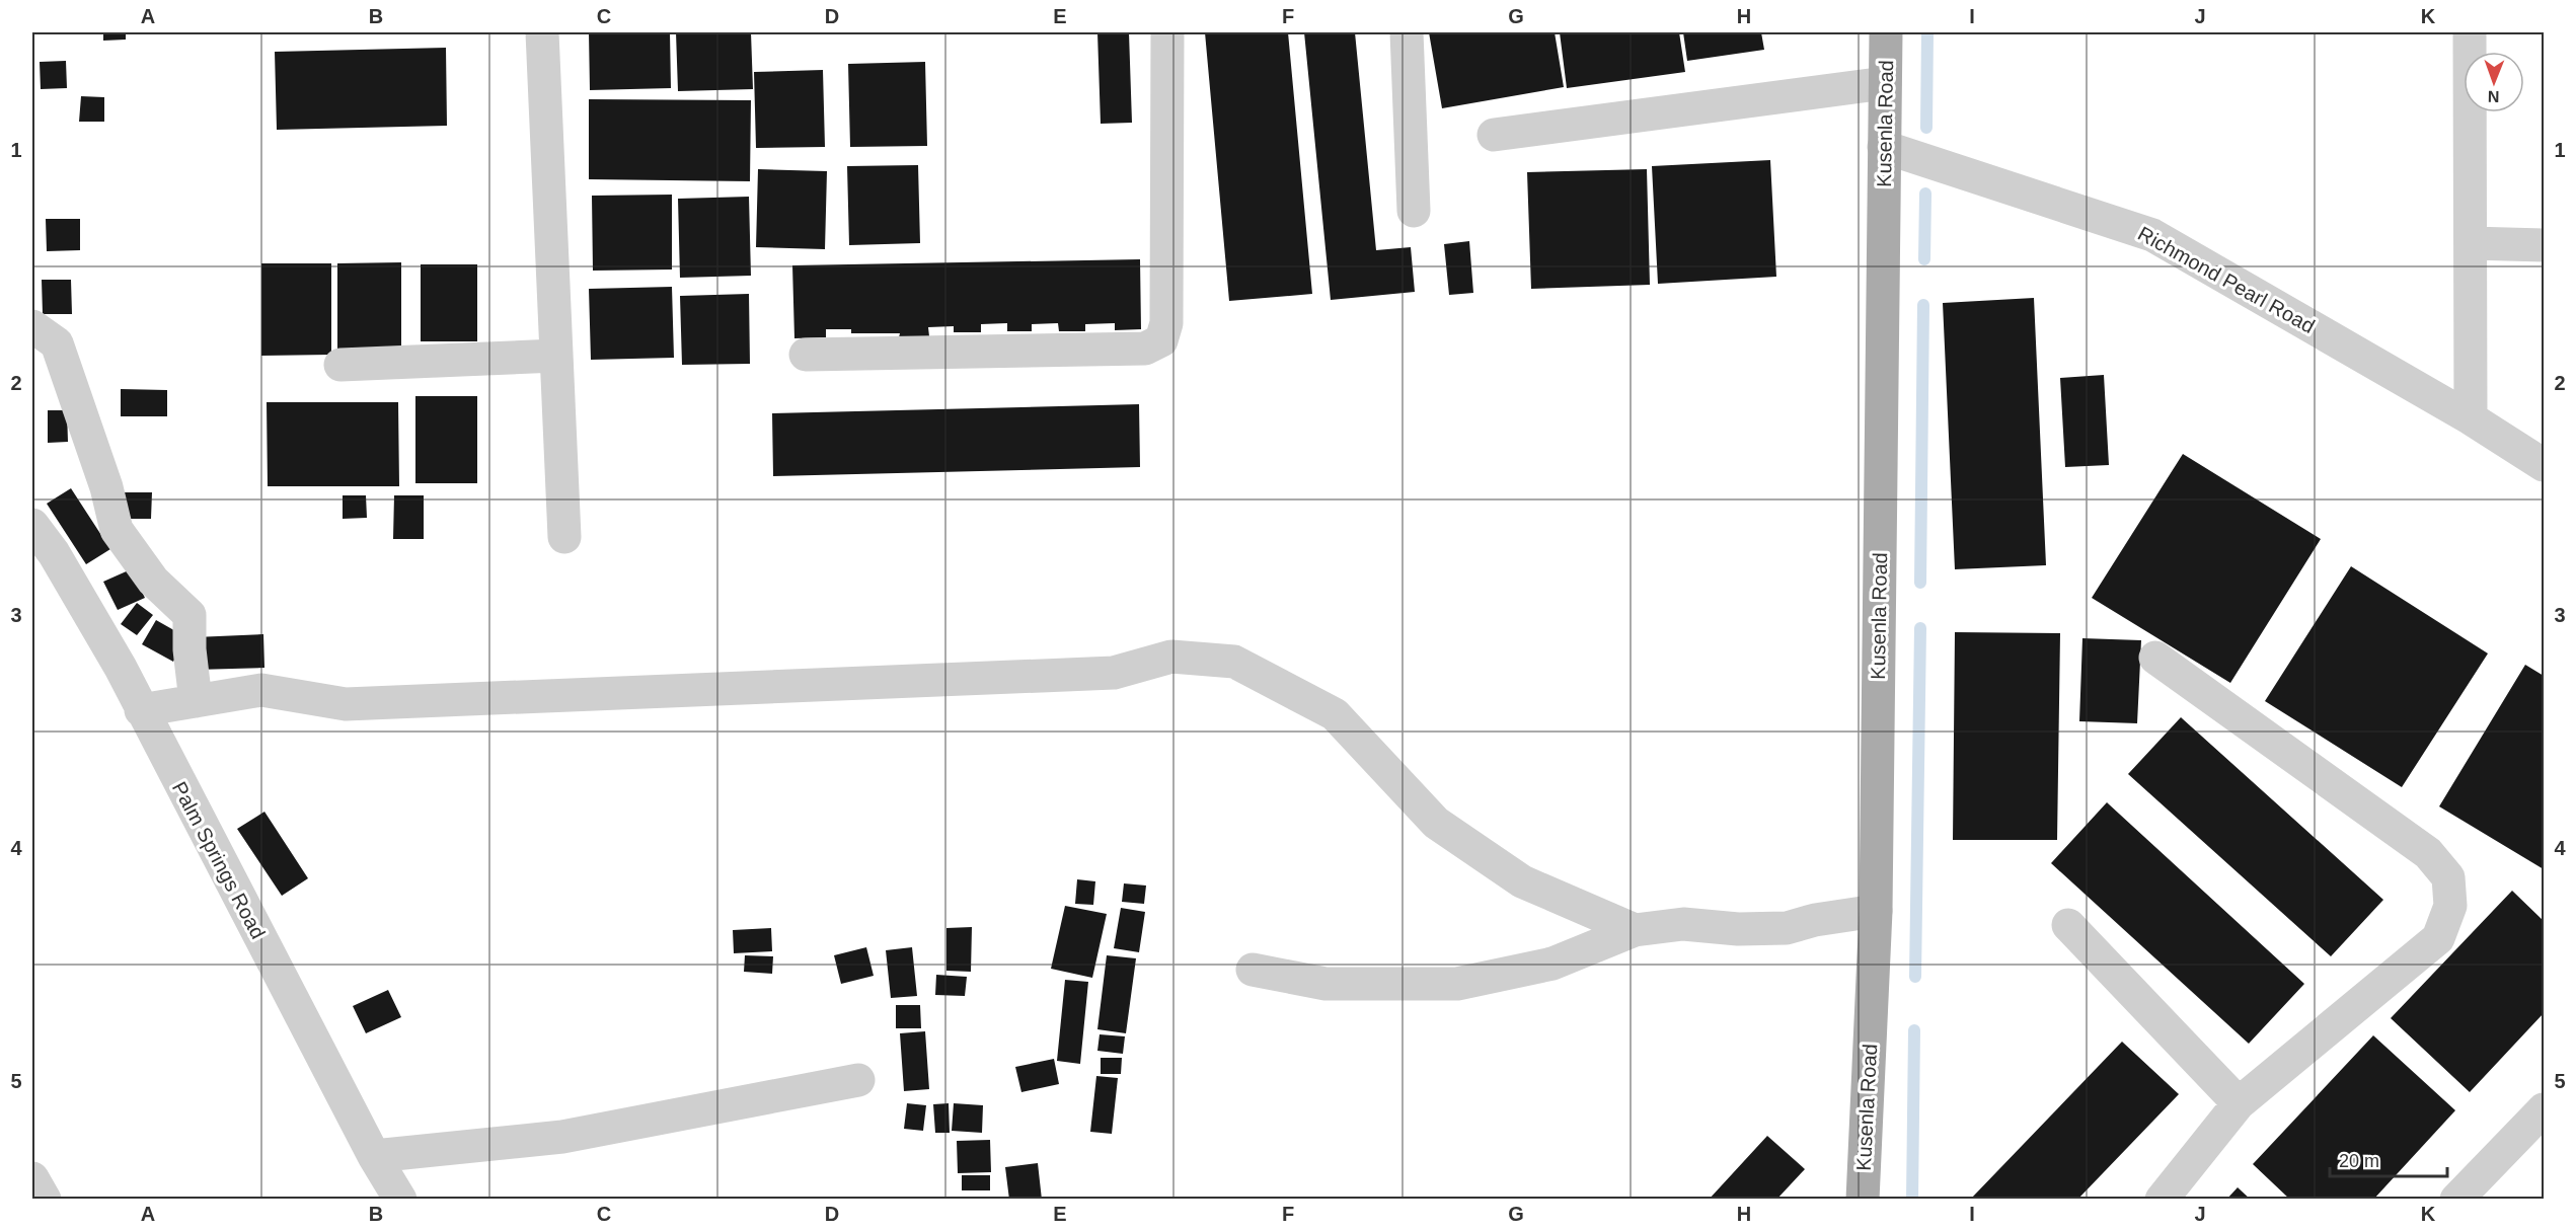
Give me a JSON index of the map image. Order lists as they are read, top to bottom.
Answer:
{
  "streets": {
    "main road": ["Kusenla Road"],
    "street": ["Richmond Pearl Road", "Palm Springs Road"]
  },
  "crossings": [
    ["Kusenla Road", "Richmond Pearl Road"]
  ],
  "scale_bar": "20 m",
  "north": "bottom",
  "grid": {
    "columns": [
      "A",
      "B",
      "C",
      "D",
      "E",
      "F",
      "G",
      "H",
      "I",
      "J",
      "K"
    ],
    "rows": [
      "1",
      "2",
      "3",
      "4",
      "5"
    ]
  }
}
